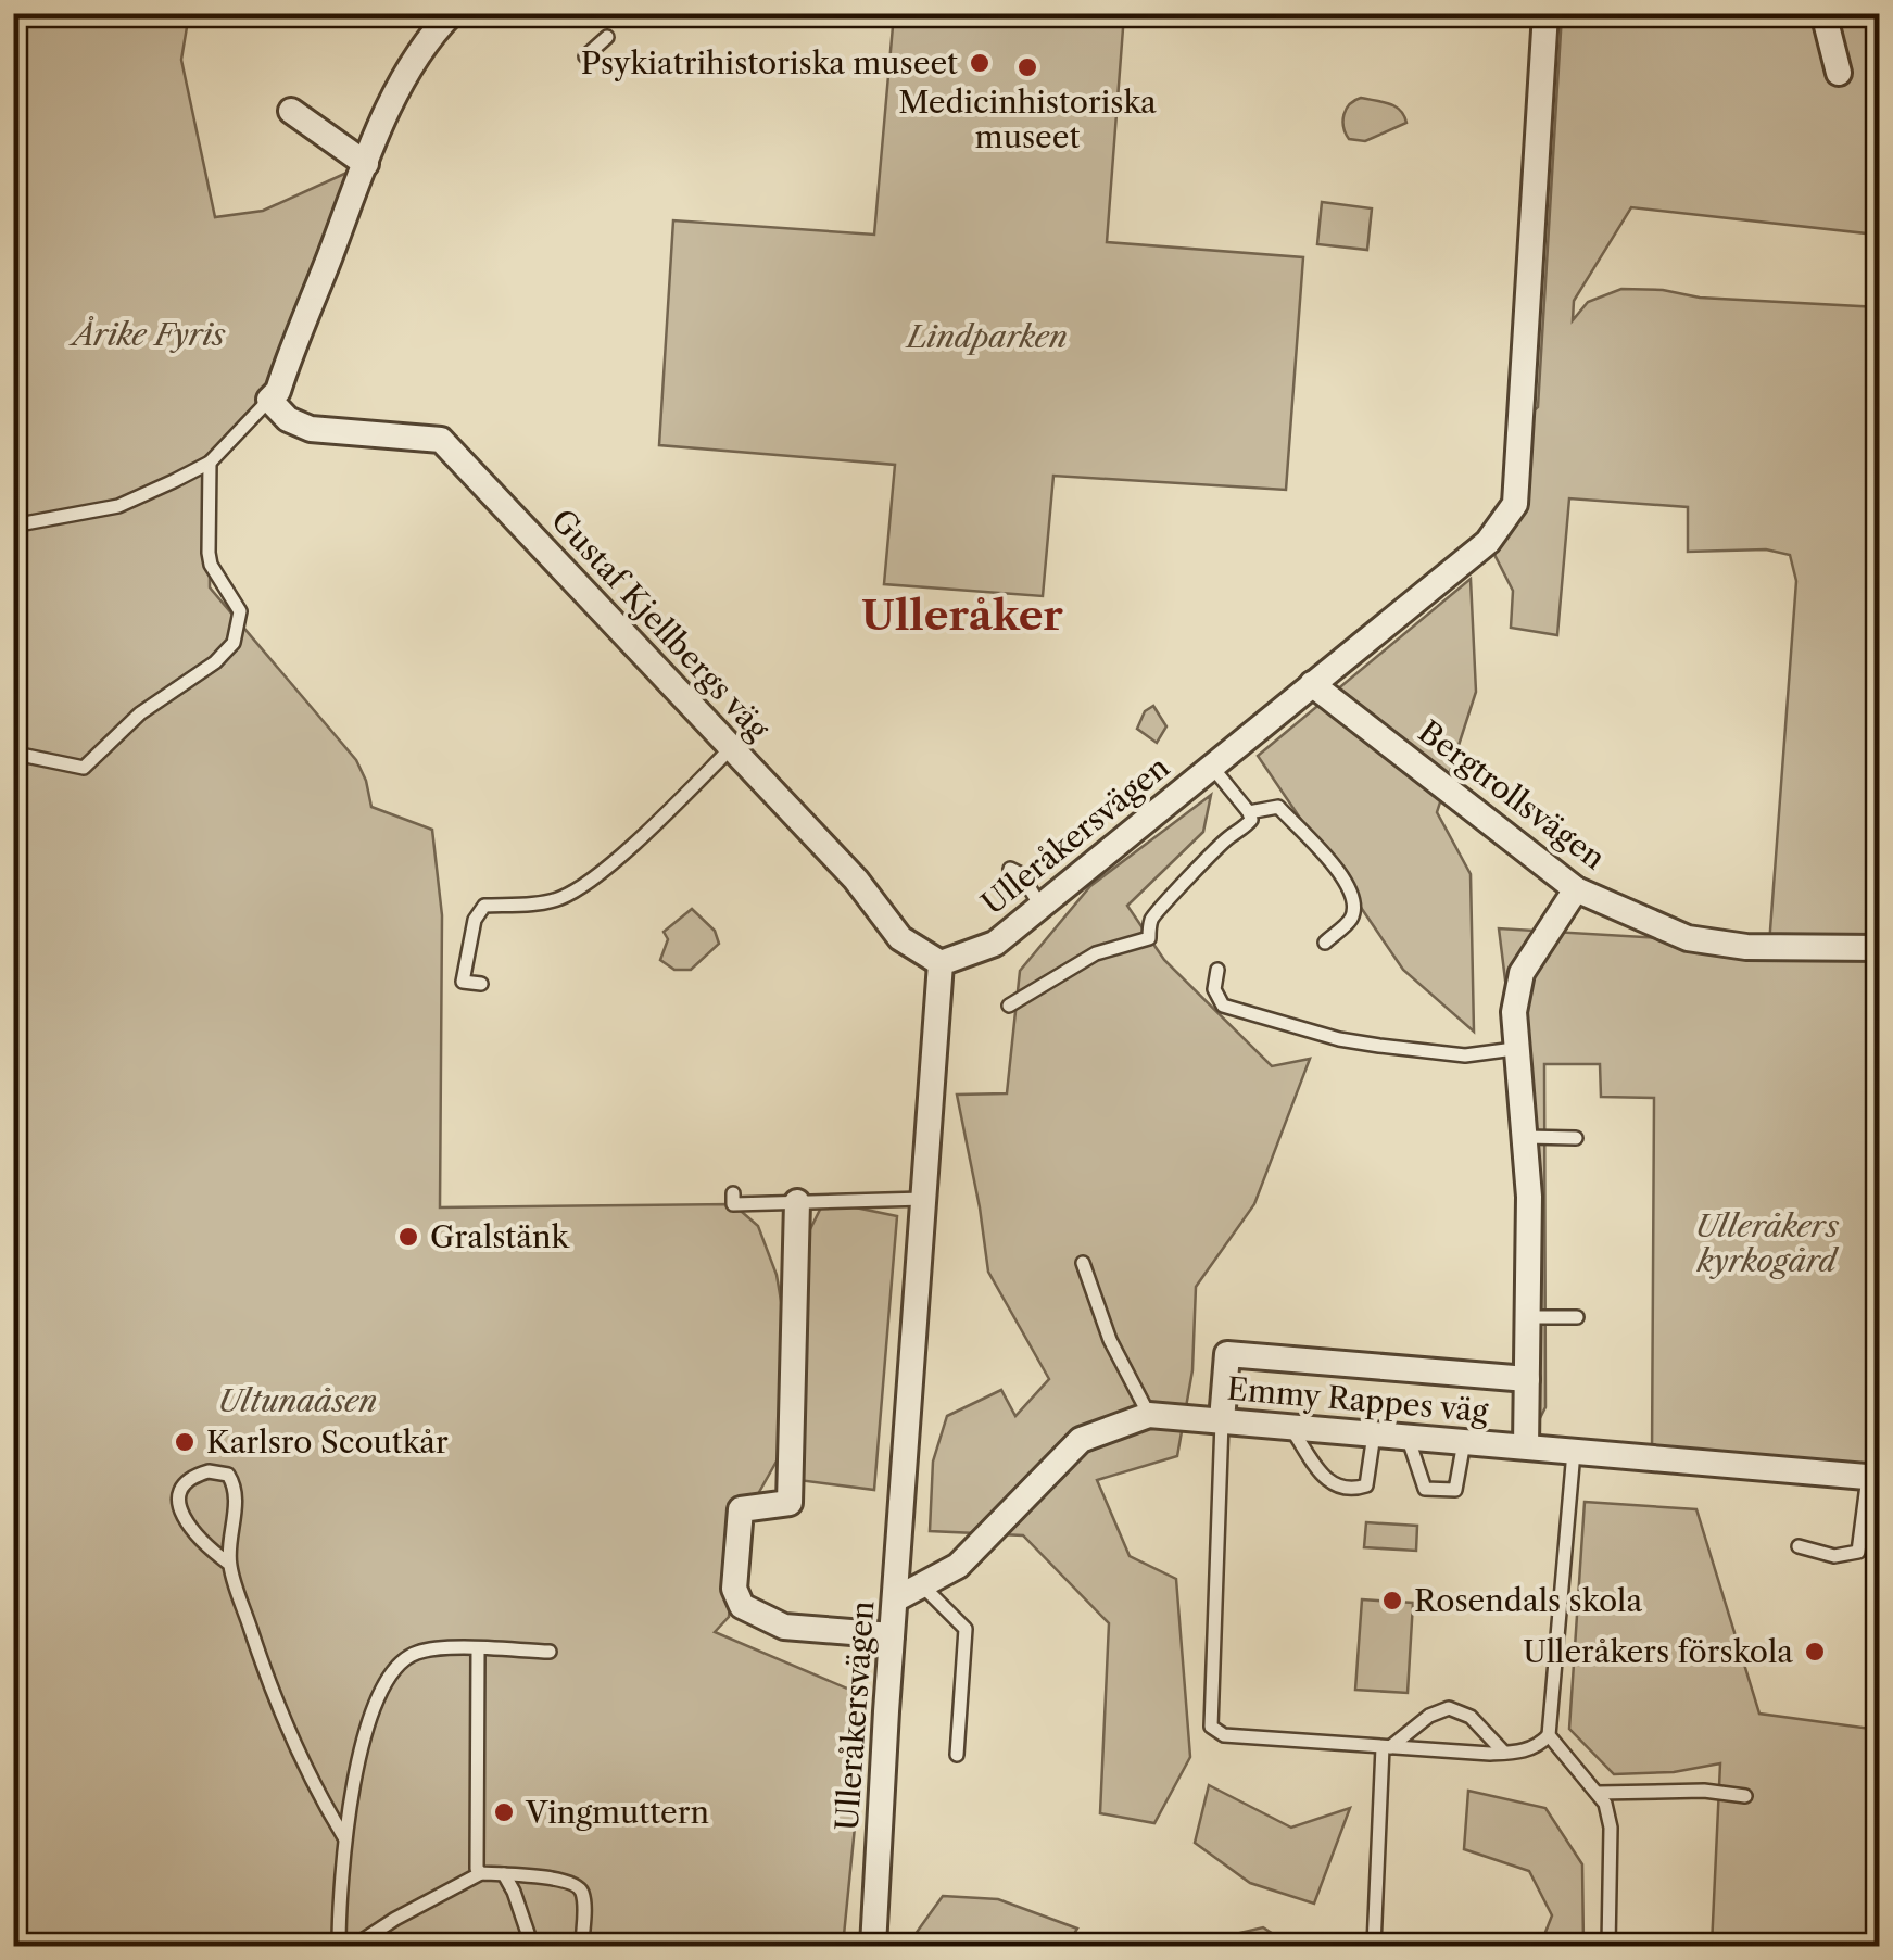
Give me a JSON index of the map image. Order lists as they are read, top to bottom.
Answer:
{
  "streets": {
    "street": [
      "Gustaf Kjellbergs väg",
      "Bergtrollsvägen",
      "Ulleråkersvägen",
      "Emmy Rappes väg"
    ]
  },
  "crossings": [
    ["Gustaf Kjellbergs väg", "Ulleråkersvägen"],
    ["Bergtrollsvägen", "Ulleråkersvägen"],
    ["Ulleråkersvägen", "Emmy Rappes väg"]
  ],
  "districts": ["Ulleråker"],
  "parks": [
    "Årike Fyris",
    "Lindparken",
    "Ulleråkers kyrkogård",
    "Ultunaåsen"
  ],
  "places": [
    "Psykiatrihistoriska museet",
    "Medicinhistoriska museet",
    "Gralstänk",
    "Karlsro Scoutkår",
    "Rosendals skola",
    "Ulleråkers förskola",
    "Vingmuttern"
  ]
}
